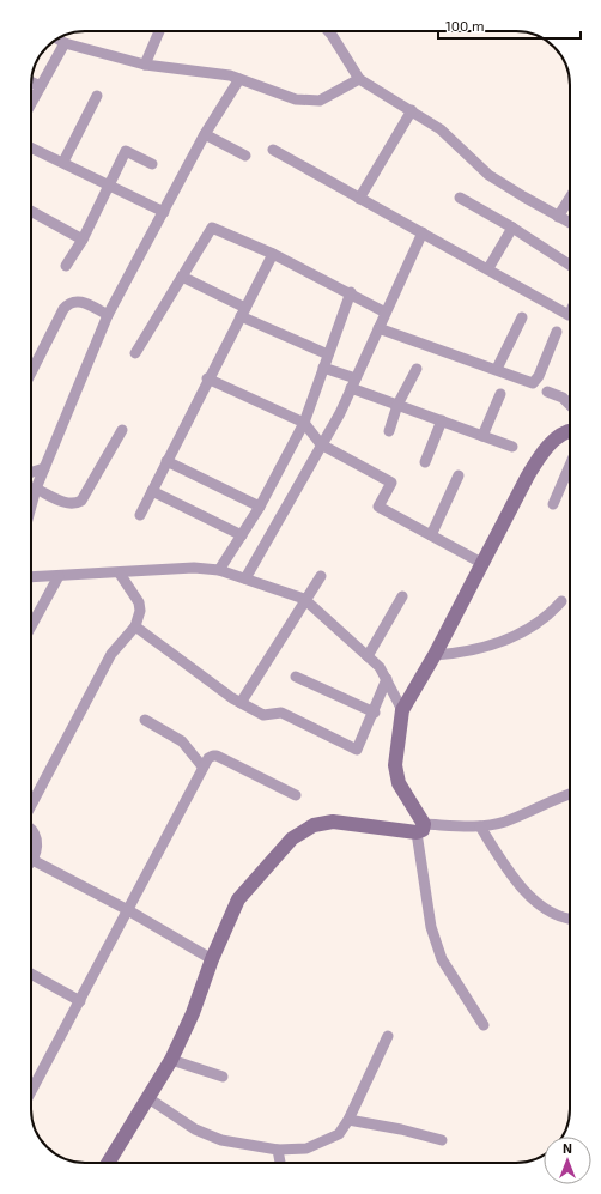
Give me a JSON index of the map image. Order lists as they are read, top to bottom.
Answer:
{
  "scale_bar": "100 m",
  "north": "top"
}
